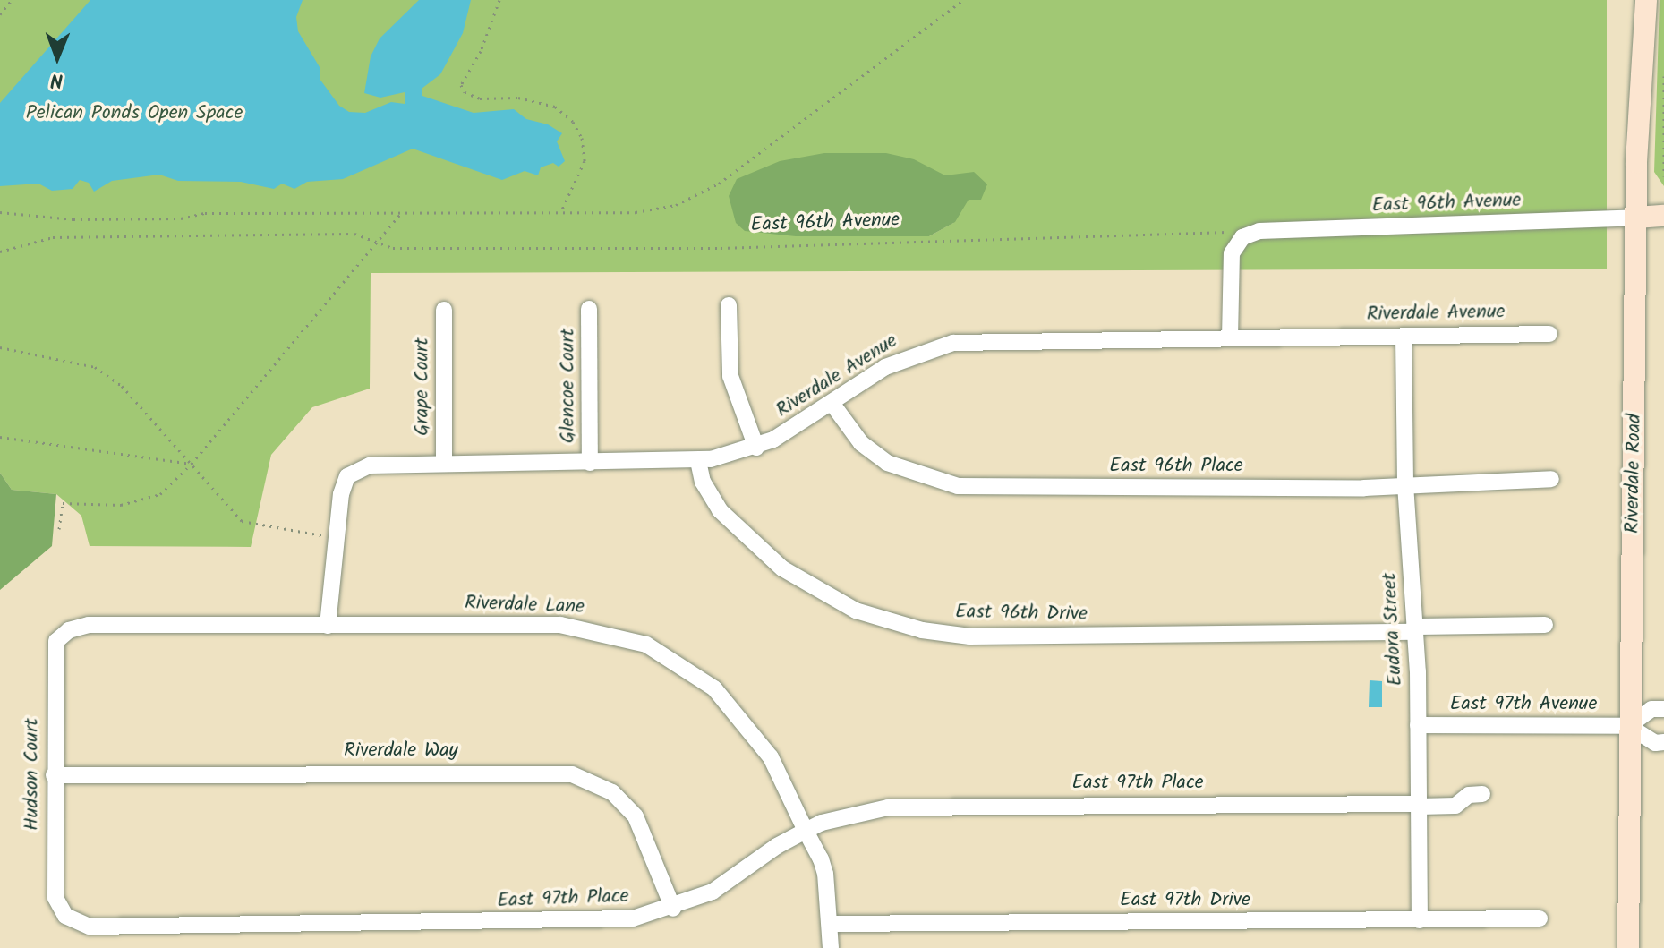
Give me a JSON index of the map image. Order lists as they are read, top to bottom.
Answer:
{
  "streets": {
    "street": [
      "East 96th Avenue",
      "Riverdale Avenue",
      "Glencoe Court",
      "Grape Court",
      "East 96th Place",
      "Riverdale Road",
      "Riverdale Lane",
      "East 96th Drive",
      "Eudora Street",
      "East 97th Avenue",
      "Riverdale Way",
      "Hudson Court",
      "East 97th Place",
      "East 97th Drive"
    ]
  },
  "crossings": [
    ["East 96th Avenue", "Riverdale Avenue"],
    ["East 96th Avenue", "Riverdale Road"],
    ["Riverdale Avenue", "Glencoe Court"],
    ["Riverdale Avenue", "Grape Court"],
    ["Riverdale Avenue", "East 96th Place"],
    ["Riverdale Avenue", "Riverdale Lane"],
    ["Riverdale Avenue", "East 96th Drive"],
    ["Riverdale Avenue", "Eudora Street"],
    ["East 96th Place", "Eudora Street"],
    ["Riverdale Road", "East 97th Avenue"],
    ["Riverdale Lane", "Hudson Court"],
    ["Riverdale Lane", "East 97th Place"],
    ["Riverdale Lane", "East 97th Drive"],
    ["East 96th Drive", "Eudora Street"],
    ["Eudora Street", "East 97th Avenue"],
    ["Eudora Street", "East 97th Place"],
    ["Eudora Street", "East 97th Drive"],
    ["Riverdale Way", "Hudson Court"],
    ["Riverdale Way", "East 97th Place"],
    ["Hudson Court", "East 97th Place"]
  ],
  "parks": ["Pelican Ponds Open Space"],
  "north": "bottom"
}
